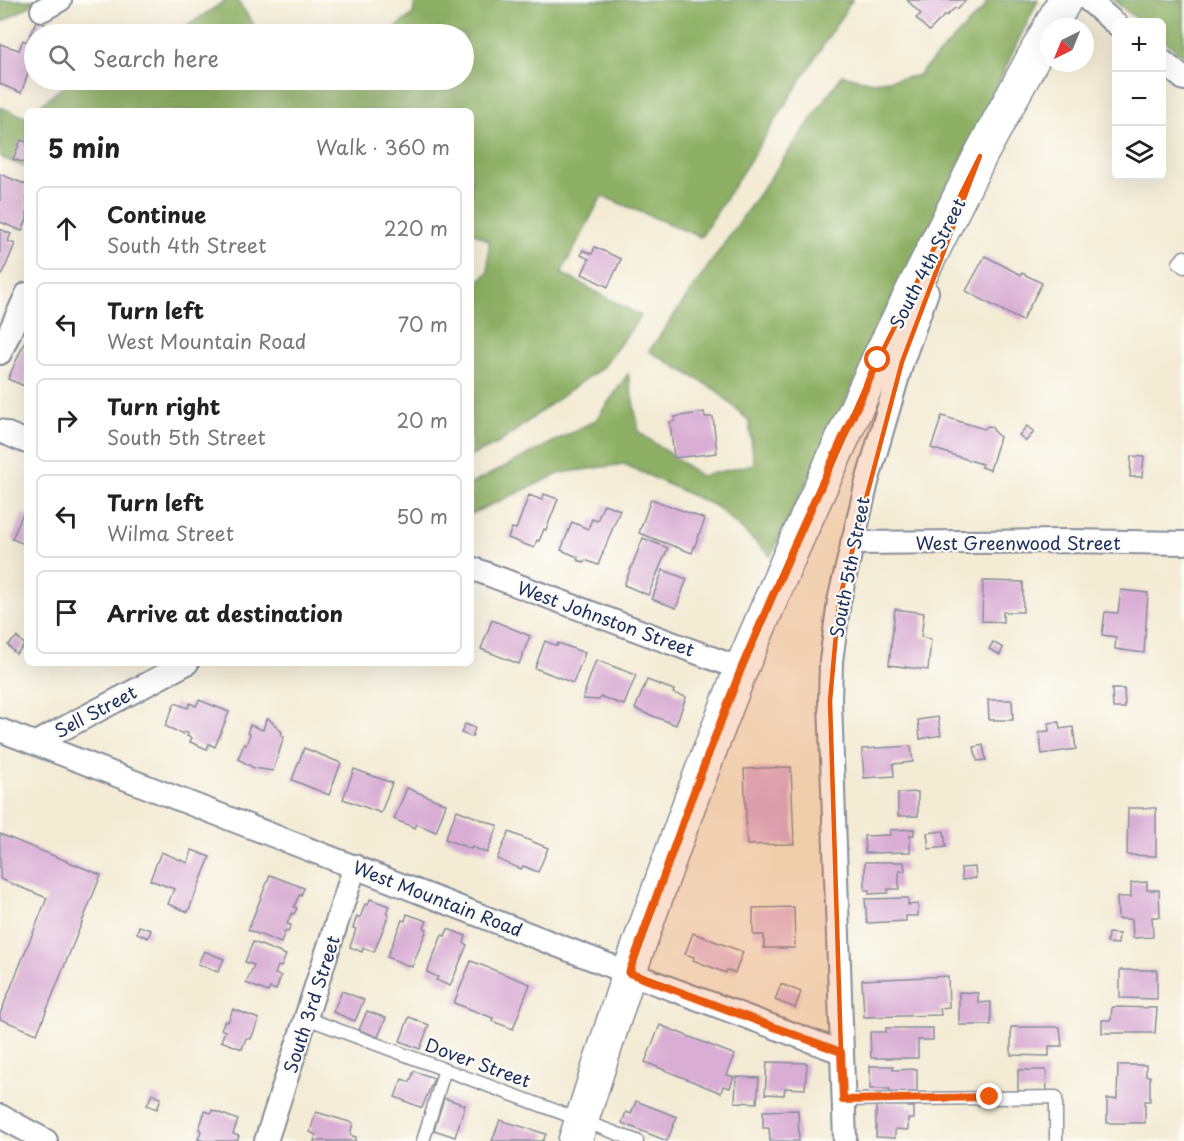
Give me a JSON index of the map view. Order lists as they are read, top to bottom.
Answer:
{
  "streets": {
    "main road": ["South 4th Street"],
    "street": [
      "West Greenwood Street",
      "South 5th Street",
      "West Johnston Street",
      "Sell Street",
      "West Mountain Road",
      "South 3rd Street"
    ],
    "lane": ["Dover Street"]
  },
  "crossings": [
    ["South 4th Street", "South 5th Street"],
    ["South 4th Street", "West Johnston Street"],
    ["South 4th Street", "West Mountain Road"],
    ["South 4th Street", "Dover Street"],
    ["West Greenwood Street", "South 5th Street"],
    ["South 5th Street", "West Mountain Road"],
    ["Sell Street", "West Mountain Road"],
    ["West Mountain Road", "South 3rd Street"],
    ["South 3rd Street", "Dover Street"]
  ],
  "north": "bottom left",
  "page": {
    "map_buttons": ["+", "−"],
    "search": "Search here",
    "heading": ["5 min", "Walk · 360 m"],
    "list": [
      ["Continue", "South 4th Street", "220 m"],
      ["Turn left", "West Mountain Road", "70 m"],
      ["Turn right", "South 5th Street", "20 m"],
      ["Turn left", "Wilma Street", "50 m"],
      "Arrive at destination"
    ]
  }
}
